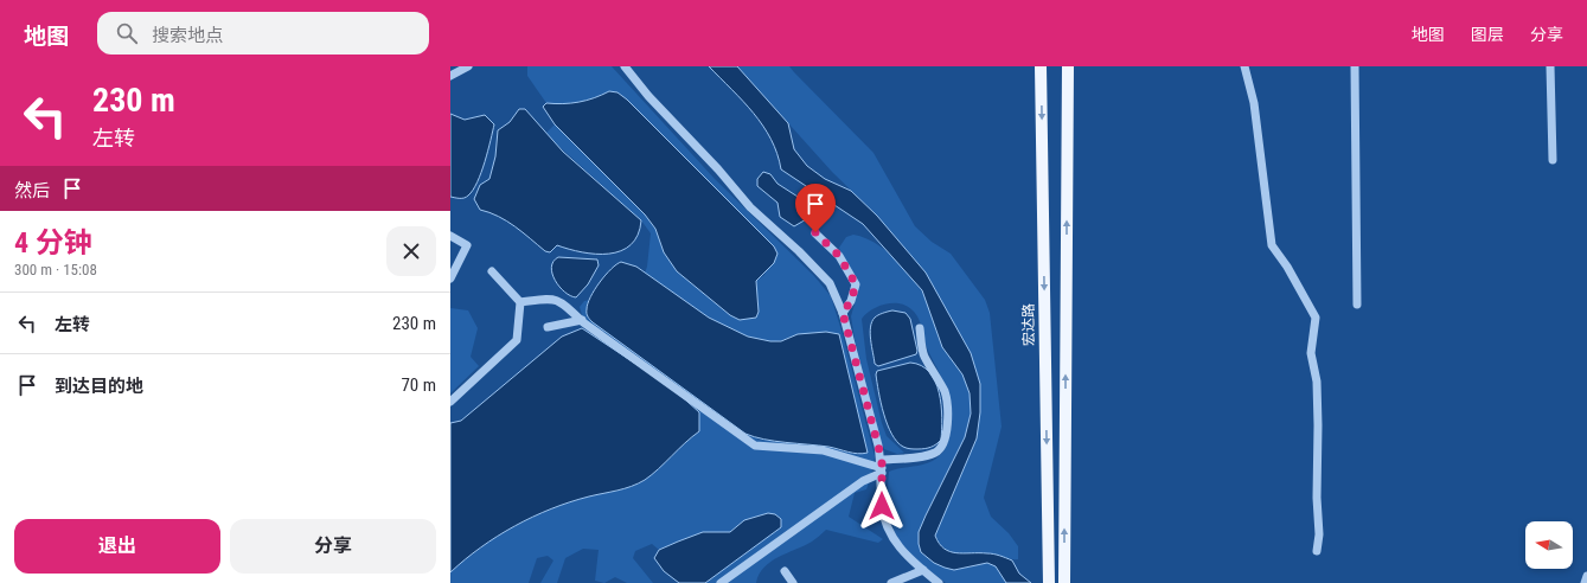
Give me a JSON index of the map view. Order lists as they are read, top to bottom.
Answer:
{
  "streets": {
    "main road": ["宏达路"]
  },
  "north": "left",
  "page": {
    "header": "地图",
    "search": "搜索地点",
    "nav": ["地图", "图层", "分享"],
    "turn": ["230 m", "左转"],
    "then": "然后",
    "heading": ["4 分钟", "300 m · 15:08"],
    "list": [
      {
        "name": "左转",
        "value": "230 m"
      },
      {
        "name": "到达目的地",
        "value": "70 m"
      }
    ],
    "buttons": ["退出", "分享"]
  }
}
